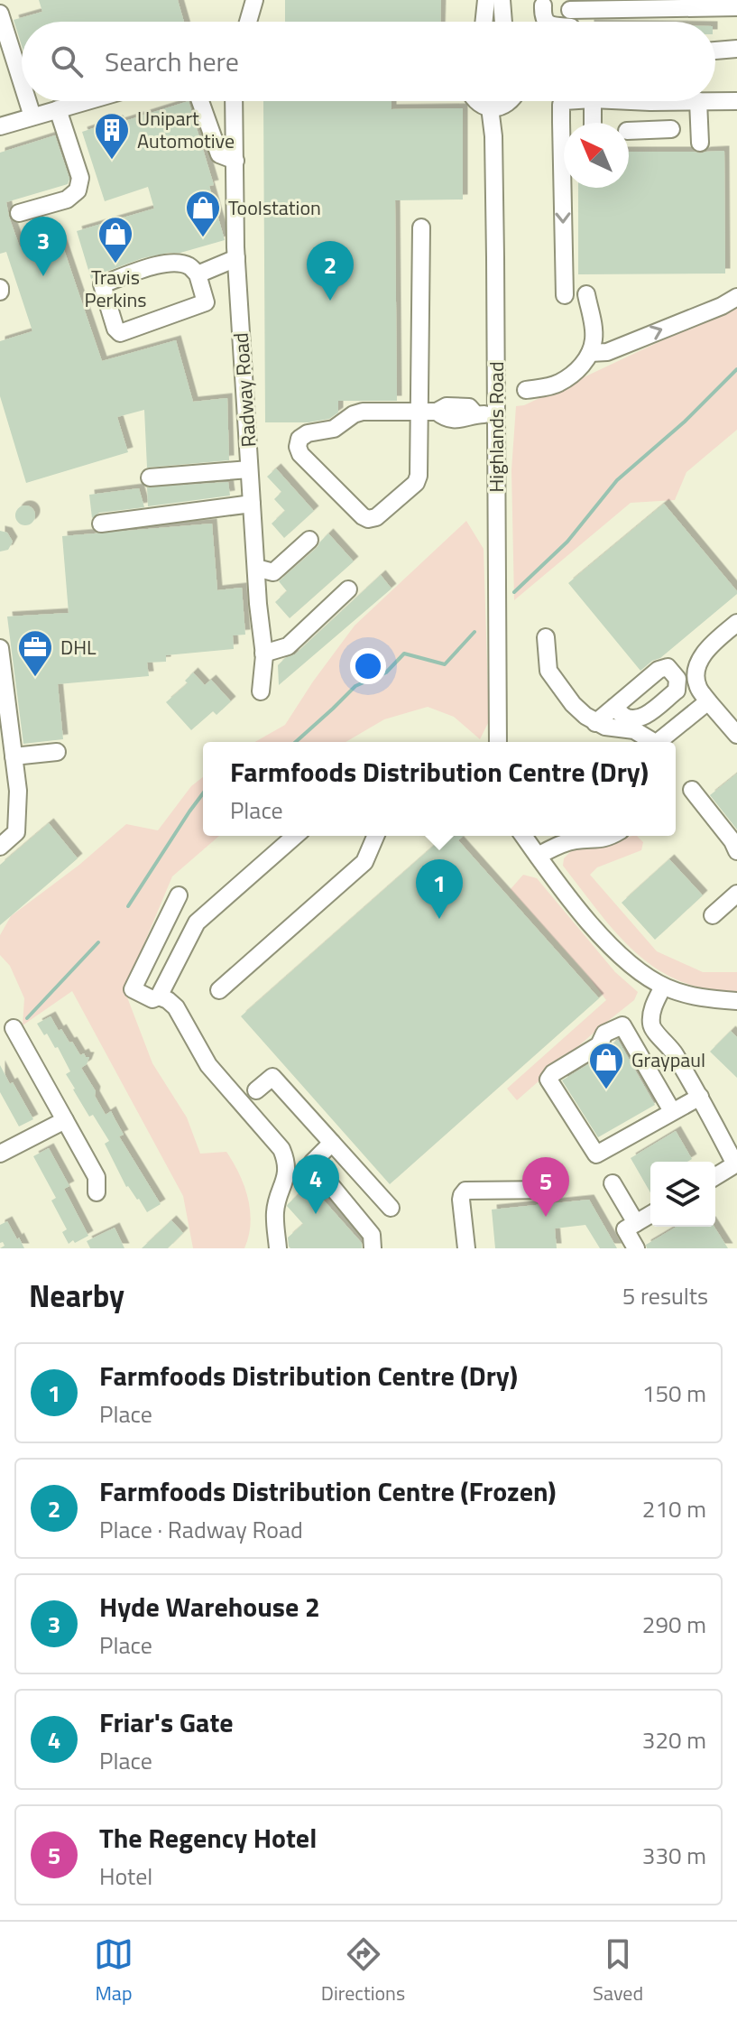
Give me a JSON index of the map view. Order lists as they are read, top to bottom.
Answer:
{
  "streets": {
    "street": ["Radway Road", "Highlands Road"]
  },
  "places": {
    "building": ["Unipart Automotive"],
    "shop": ["Toolstation", "Travis Perkins", "Graypaul"],
    "office": ["DHL"]
  },
  "north": "top left",
  "page": {
    "search": "Search here",
    "pins": [
      "3",
      "2",
      "1",
      "4",
      "5"
    ],
    "popup": ["Farmfoods Distribution Centre (Dry)", "Place"],
    "heading": ["Nearby", "5 results"],
    "list": [
      {
        "mark": "1",
        "name": "Farmfoods Distribution Centre (Dry)",
        "note": "Place",
        "value": "150 m"
      },
      {
        "mark": "2",
        "name": "Farmfoods Distribution Centre (Frozen)",
        "note": "Place · Radway Road",
        "value": "210 m"
      },
      {
        "mark": "3",
        "name": "Hyde Warehouse 2",
        "note": "Place",
        "value": "290 m"
      },
      {
        "mark": "4",
        "name": "Friar's Gate",
        "note": "Place",
        "value": "320 m"
      },
      {
        "mark": "5",
        "name": "The Regency Hotel",
        "note": "Hotel",
        "value": "330 m"
      }
    ],
    "nav": ["Map", "Directions", "Saved"]
  }
}
